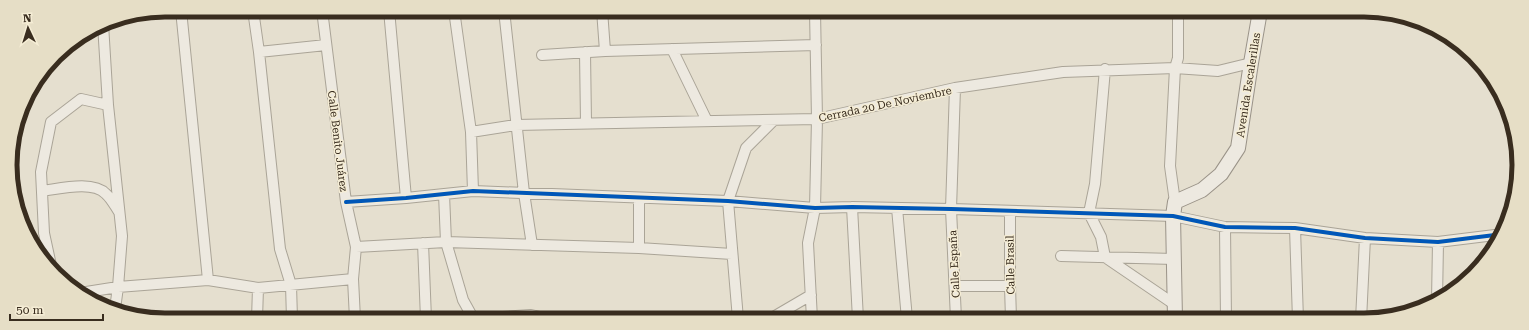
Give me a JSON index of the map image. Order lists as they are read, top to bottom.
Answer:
{
  "streets": {
    "main road": ["Avenida Escalerillas"],
    "street": [
      "Cerrada 20 De Noviembre",
      "Calle Benito Juárez",
      "Calle España",
      "Calle Brasil"
    ]
  },
  "crossings": [
    ["Avenida Escalerillas", "Cerrada 20 De Noviembre"],
    ["Cerrada 20 De Noviembre", "Calle España"]
  ],
  "scale_bar": "50 m",
  "north": "top"
}
